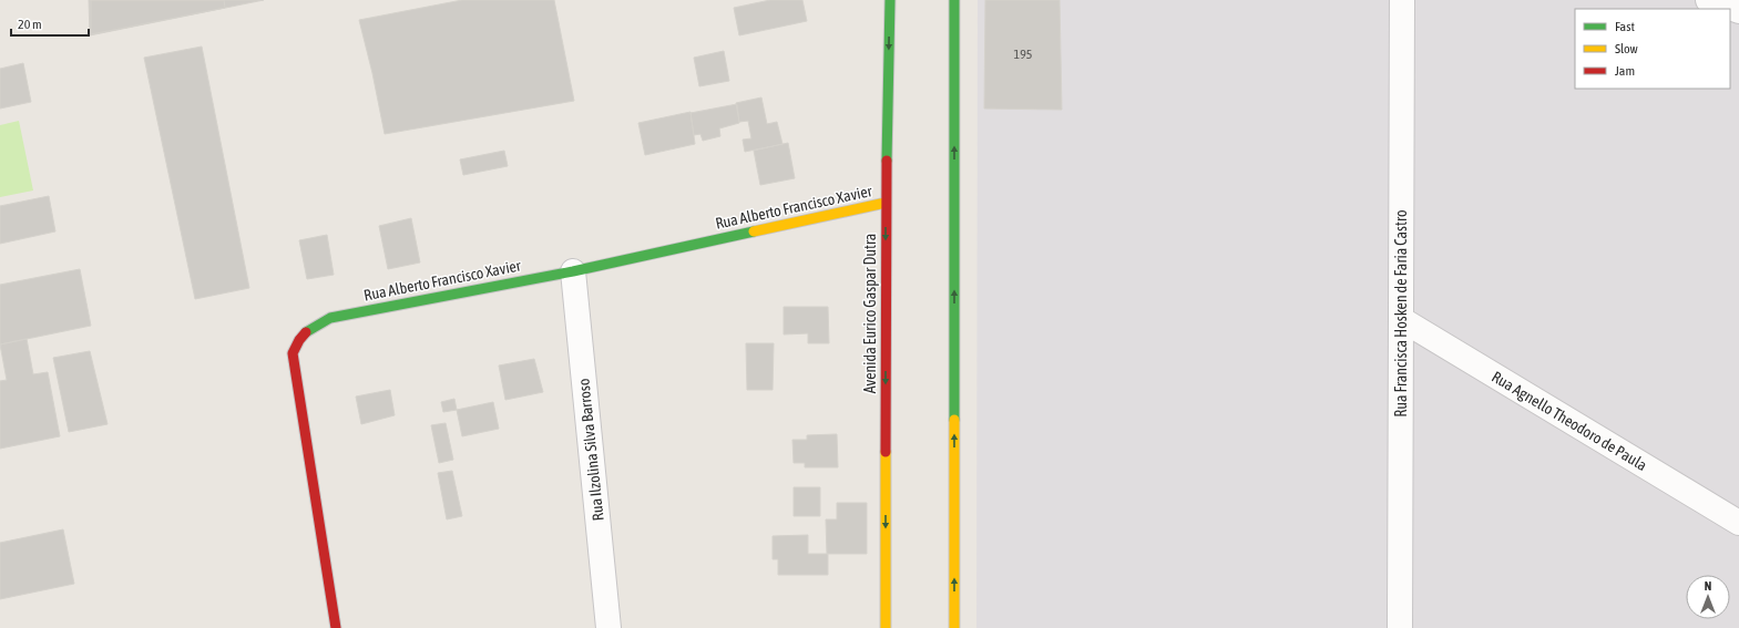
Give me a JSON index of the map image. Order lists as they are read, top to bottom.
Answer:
{
  "streets": {
    "street": [
      "Rua Alberto Francisco Xavier",
      "Avenida Eurico Gaspar Dutra",
      "Rua Francisca Hosken de Faria Castro",
      "Rua Agnello Theodoro de Paula",
      "Rua Ilzolina Silva Barroso"
    ]
  },
  "crossings": [
    ["Rua Alberto Francisco Xavier", "Avenida Eurico Gaspar Dutra"],
    ["Rua Alberto Francisco Xavier", "Rua Ilzolina Silva Barroso"],
    ["Rua Francisca Hosken de Faria Castro", "Rua Agnello Theodoro de Paula"]
  ],
  "house_numbers": ["195"],
  "legend": ["Fast", "Slow", "Jam"],
  "scale_bar": "20 m",
  "north": "top"
}
